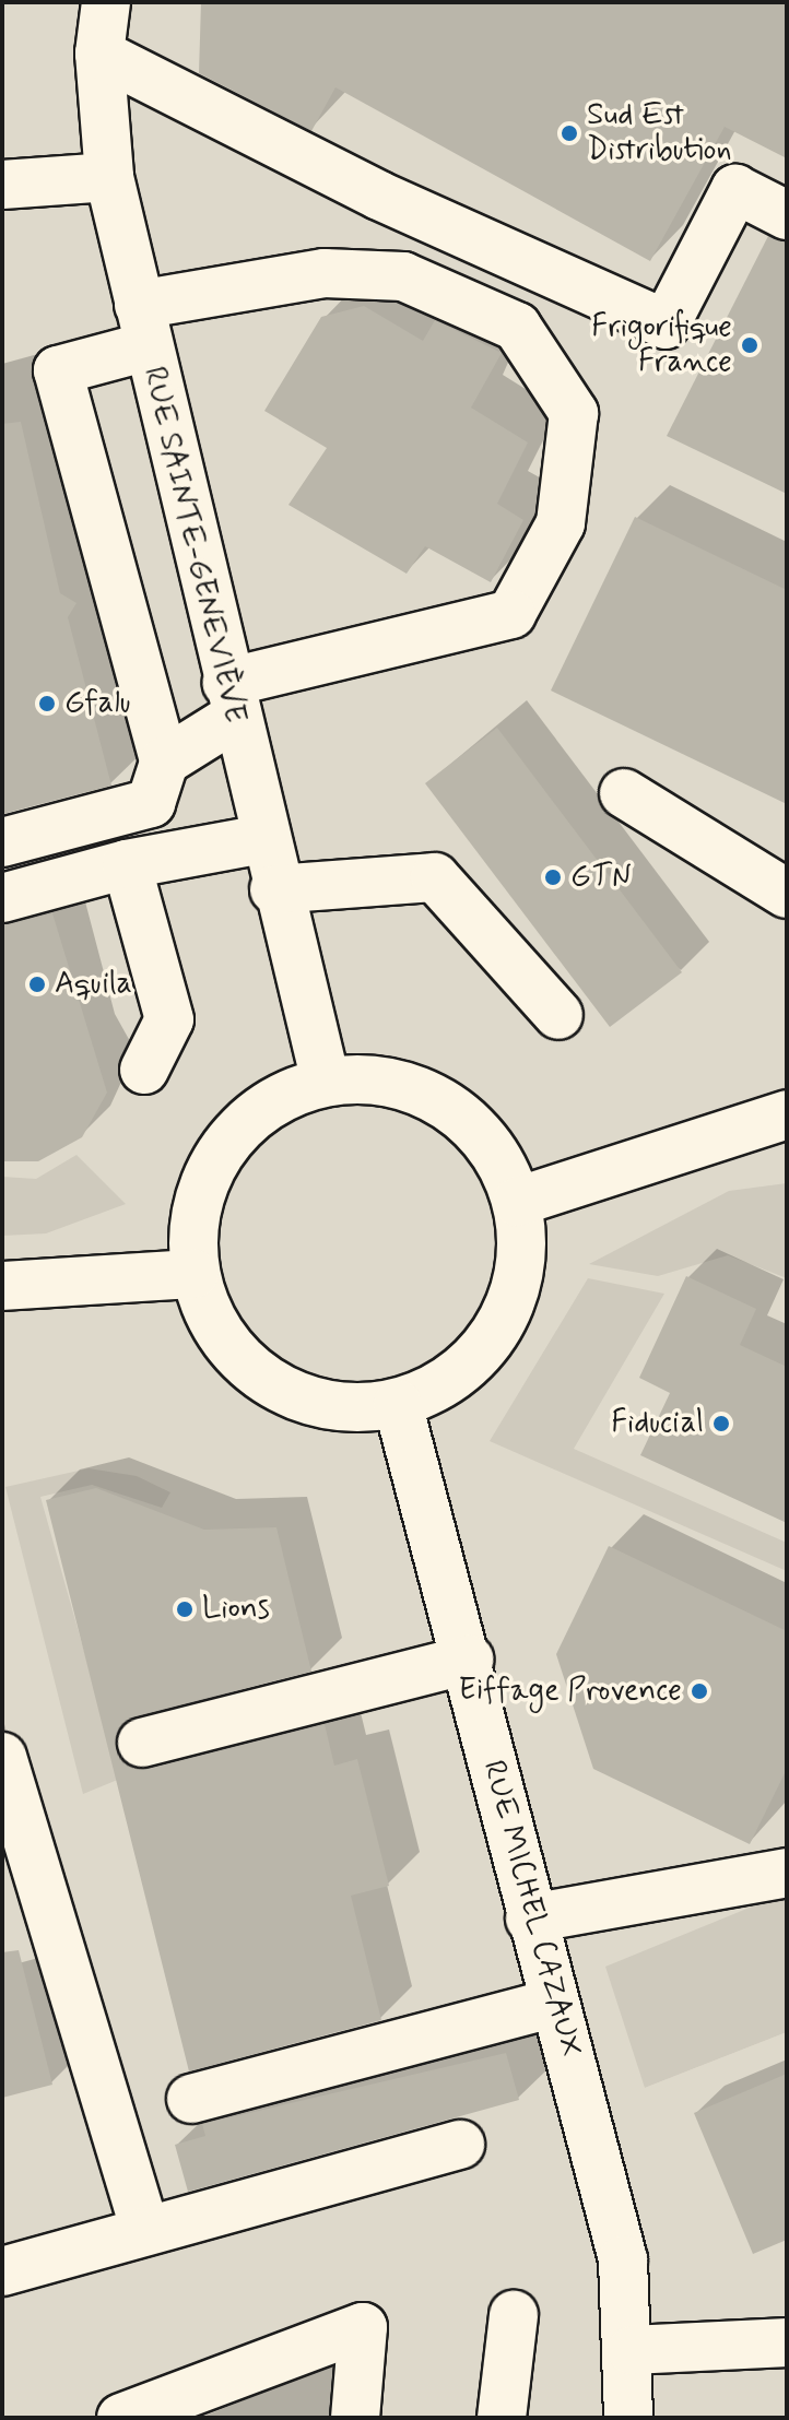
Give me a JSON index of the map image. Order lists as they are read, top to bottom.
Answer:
{
  "streets": {
    "street": ["RUE SAINTE-GENEVIÈVE", "RUE MICHEL CAZAUX"]
  },
  "places": [
    "Sud Est Distribution",
    "Frigorifique France",
    "Gfalu",
    "GTN",
    "Aquila",
    "Fiducial",
    "Lions",
    "Eiffage Provence"
  ]
}
